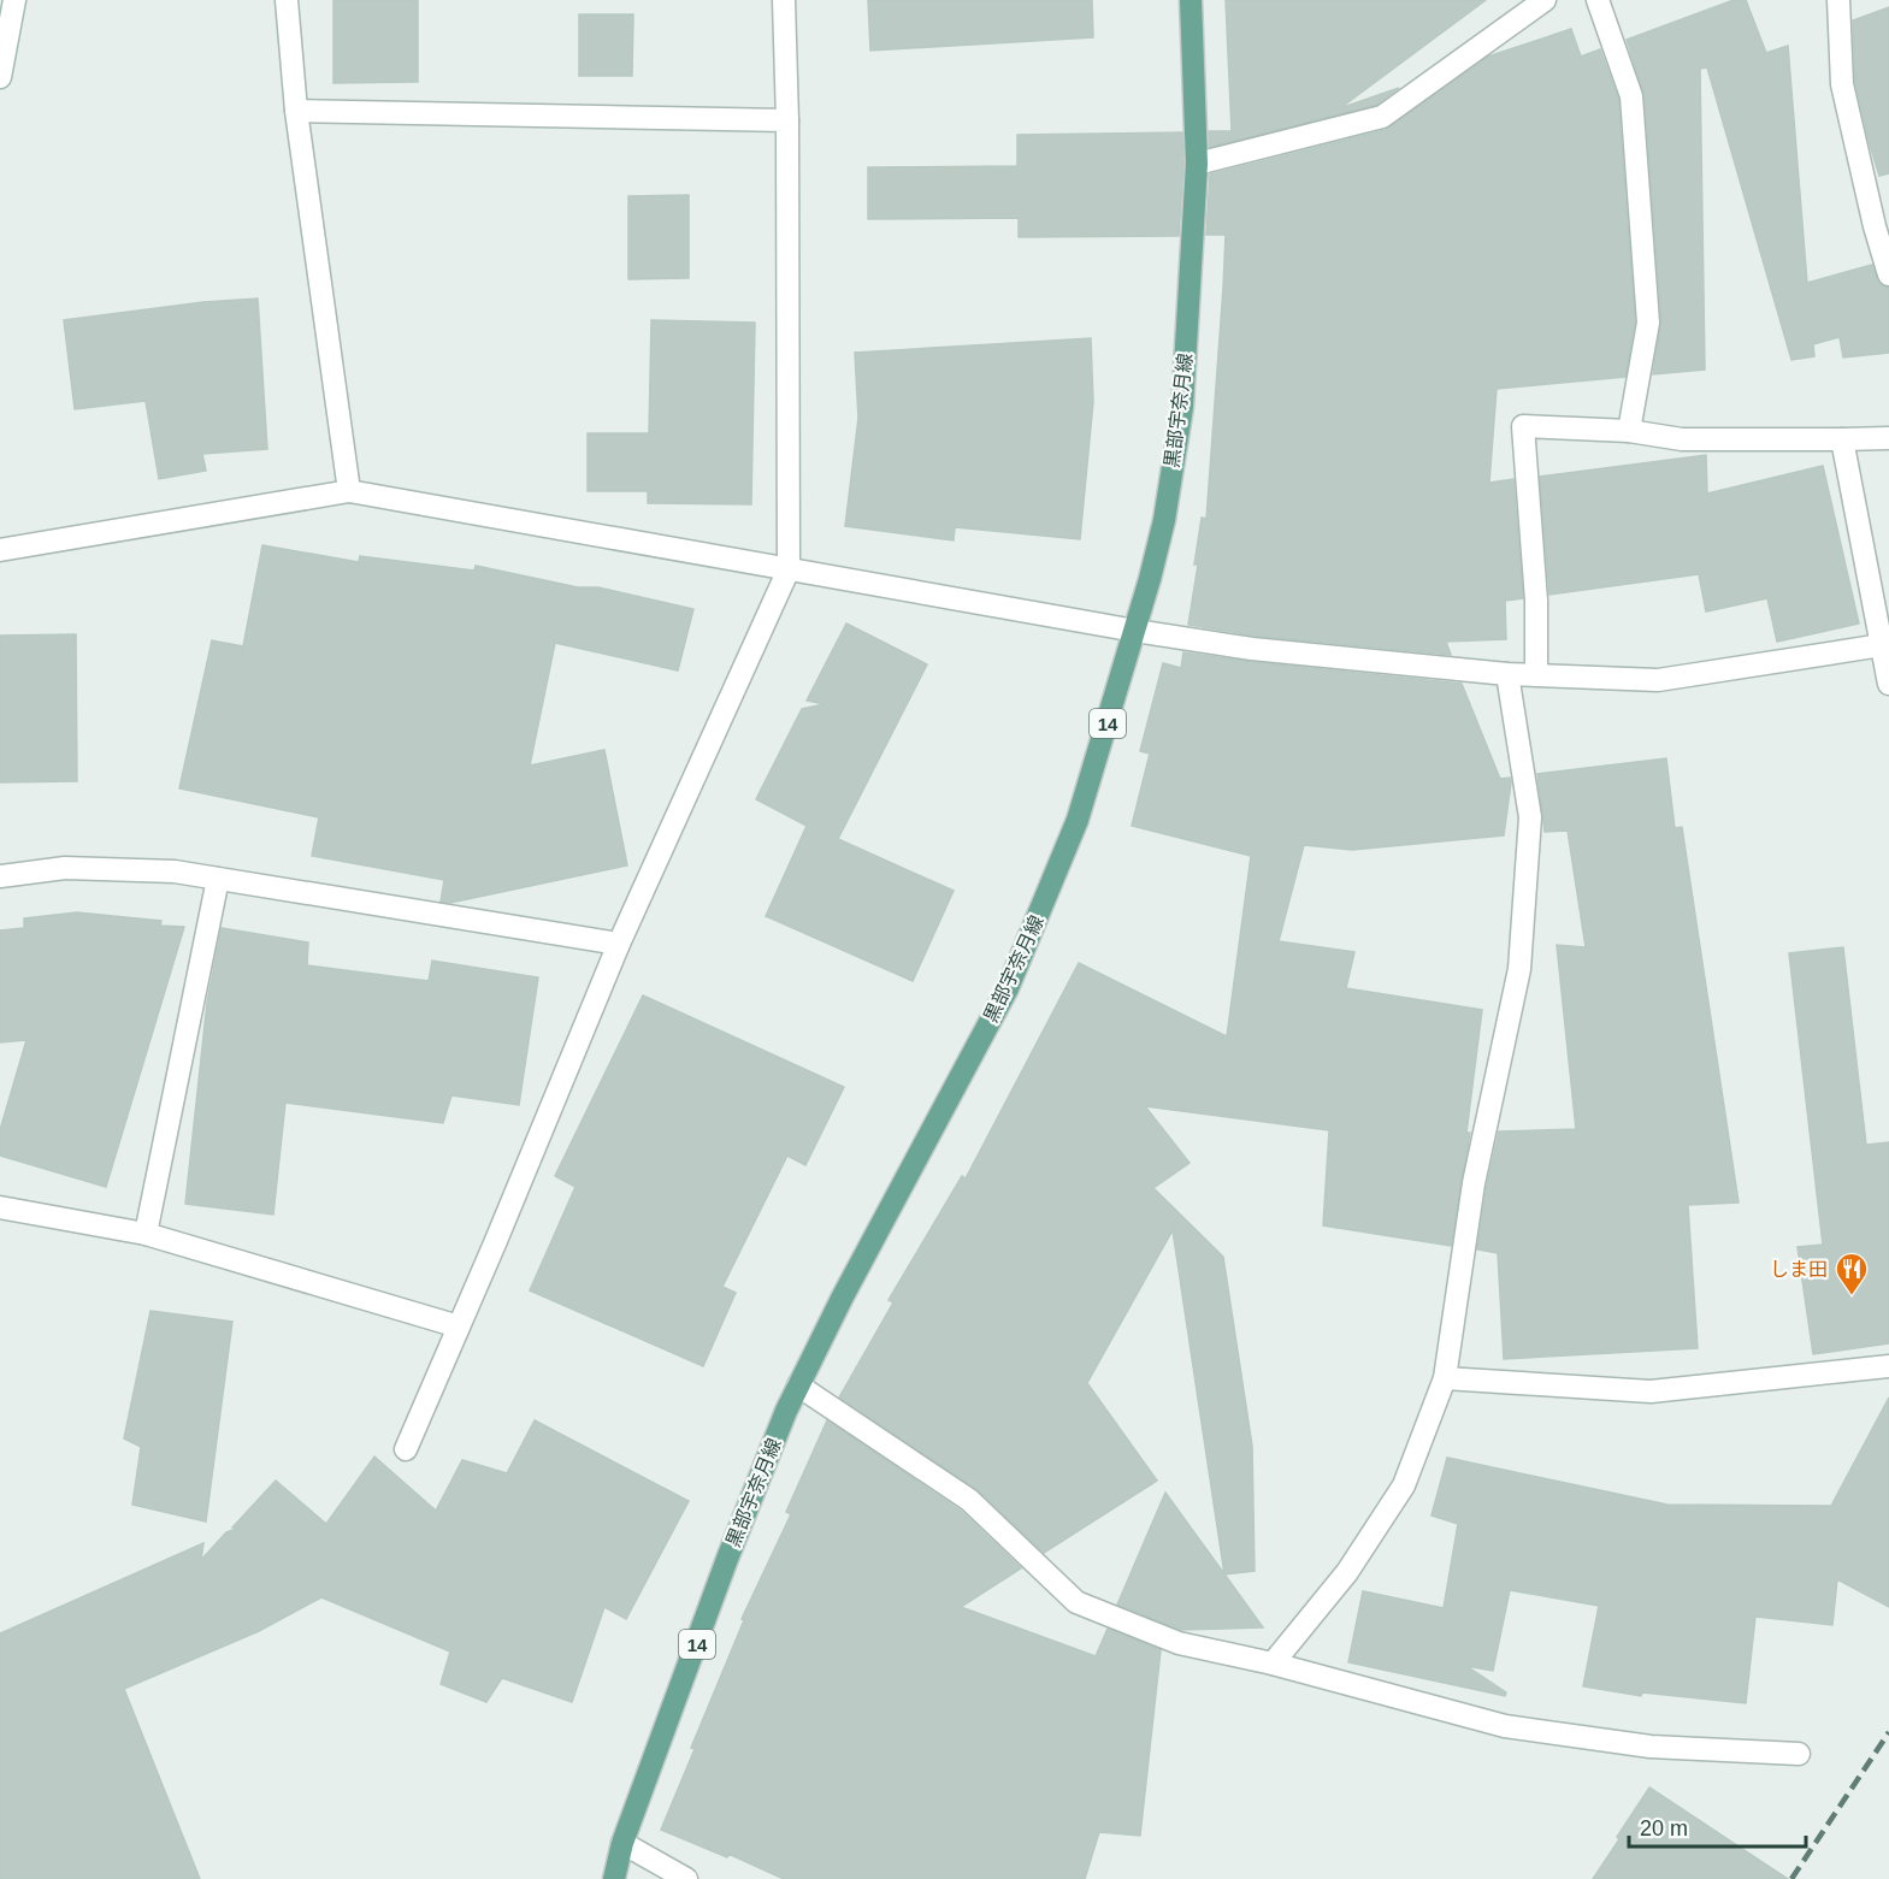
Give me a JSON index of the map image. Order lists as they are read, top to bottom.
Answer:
{
  "streets": {
    "main road": ["黒部宇奈月線", "14"]
  },
  "places": {
    "restaurant": ["しま田"]
  },
  "scale_bar": "20 m"
}
